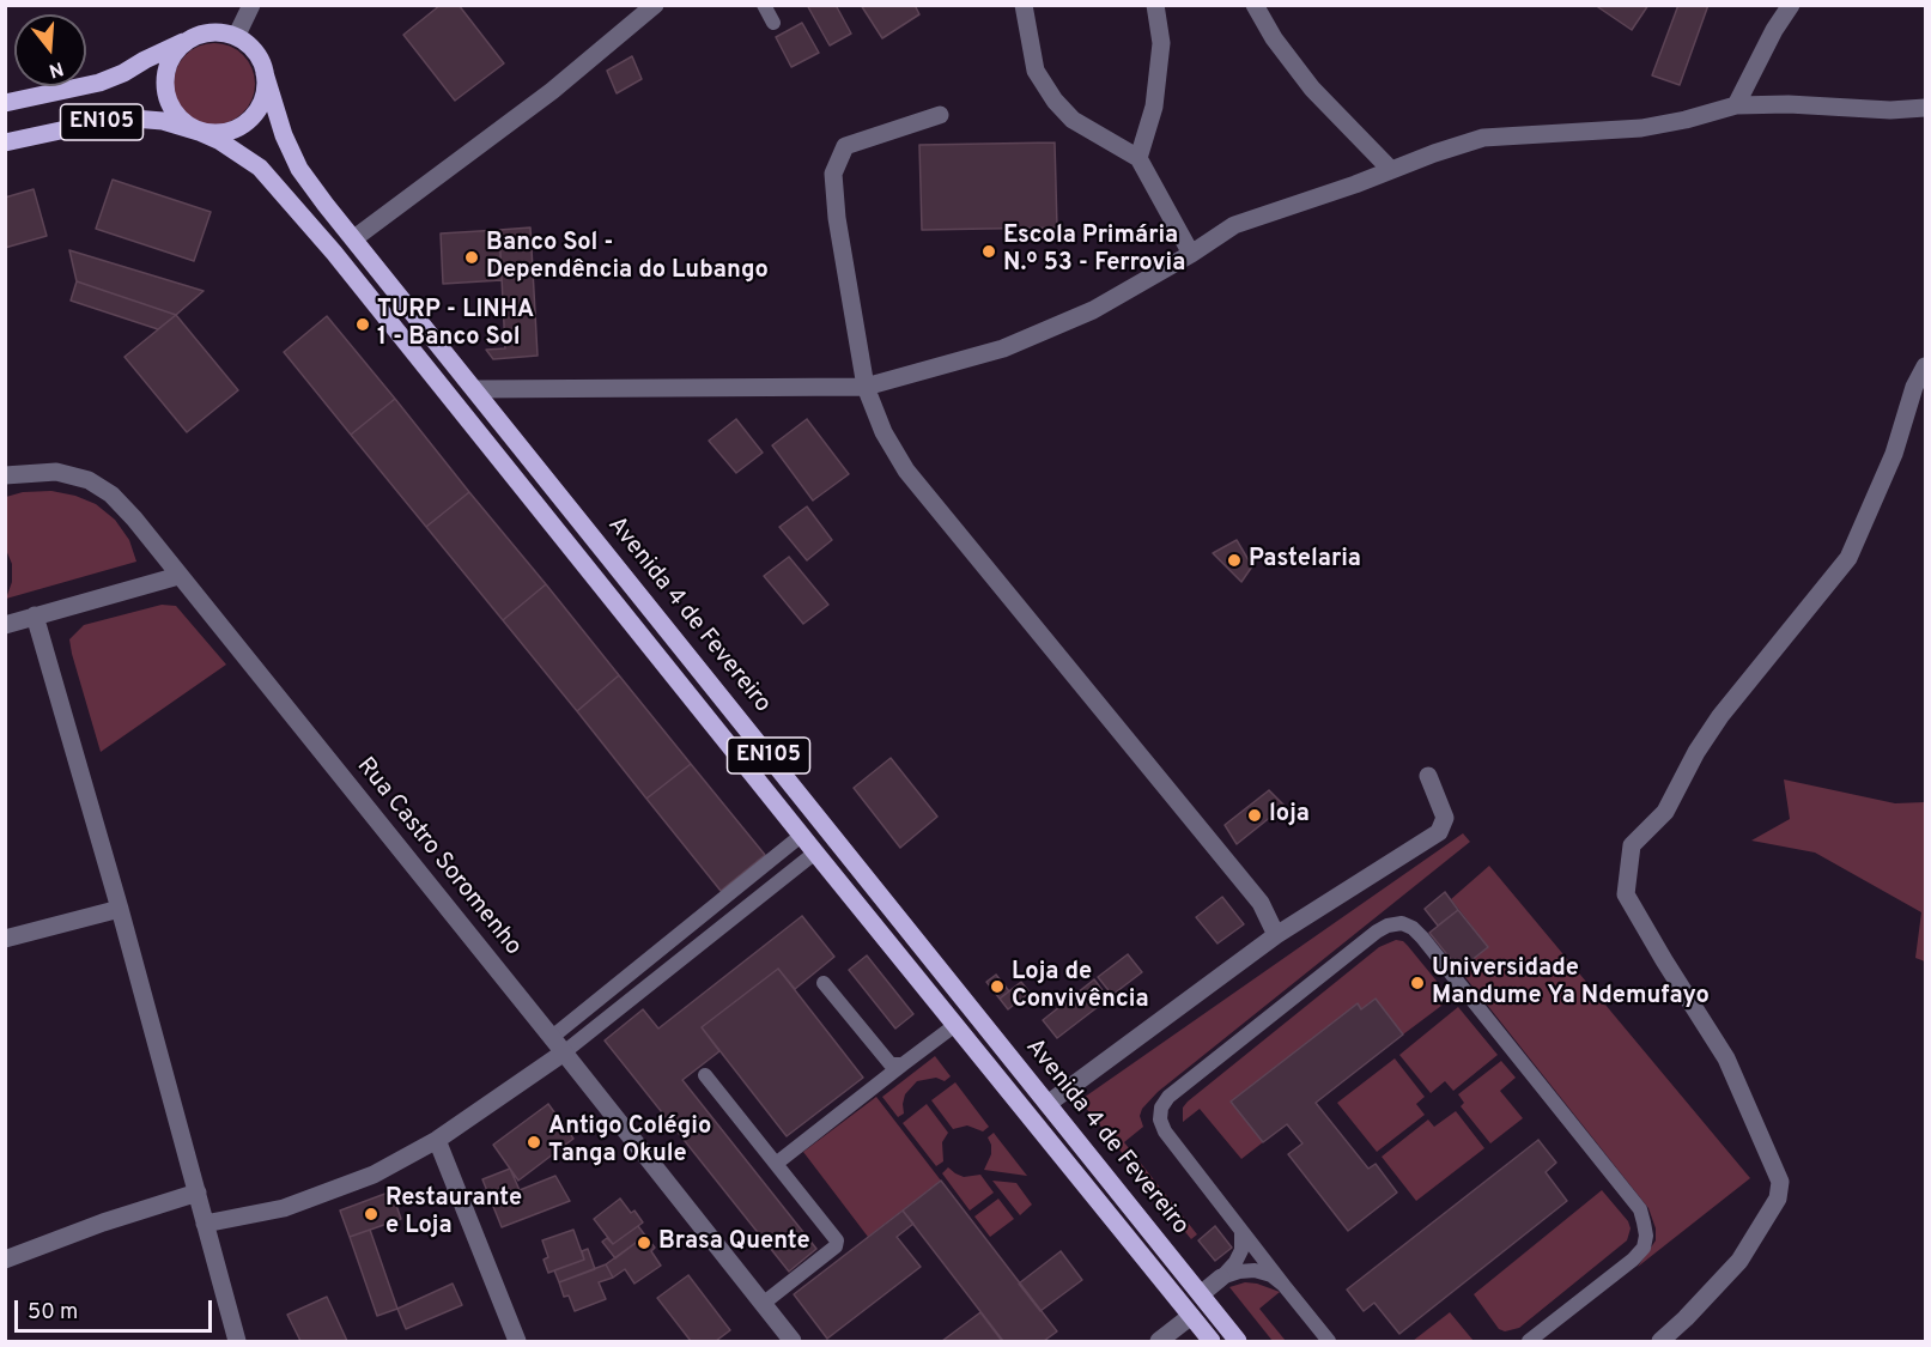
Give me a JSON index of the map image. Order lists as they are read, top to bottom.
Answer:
{
  "streets": {
    "main road": ["EN105", "Avenida 4 de Fevereiro"],
    "street": ["Rua Castro Soromenho"]
  },
  "crossings": [
    ["EN105", "Avenida 4 de Fevereiro"]
  ],
  "places": [
    "Escola Primária N.º 53 - Ferrovia",
    "Banco Sol - Dependência do Lubango",
    "TURP - LINHA 1 - Banco Sol",
    "Pastelaria",
    "loja",
    "Universidade Mandume Ya Ndemufayo",
    "Loja de Convivência",
    "Antigo Colégio Tanga Okule",
    "Restaurante e Loja",
    "Brasa Quente"
  ],
  "scale_bar": "50 m",
  "north": "bottom"
}
